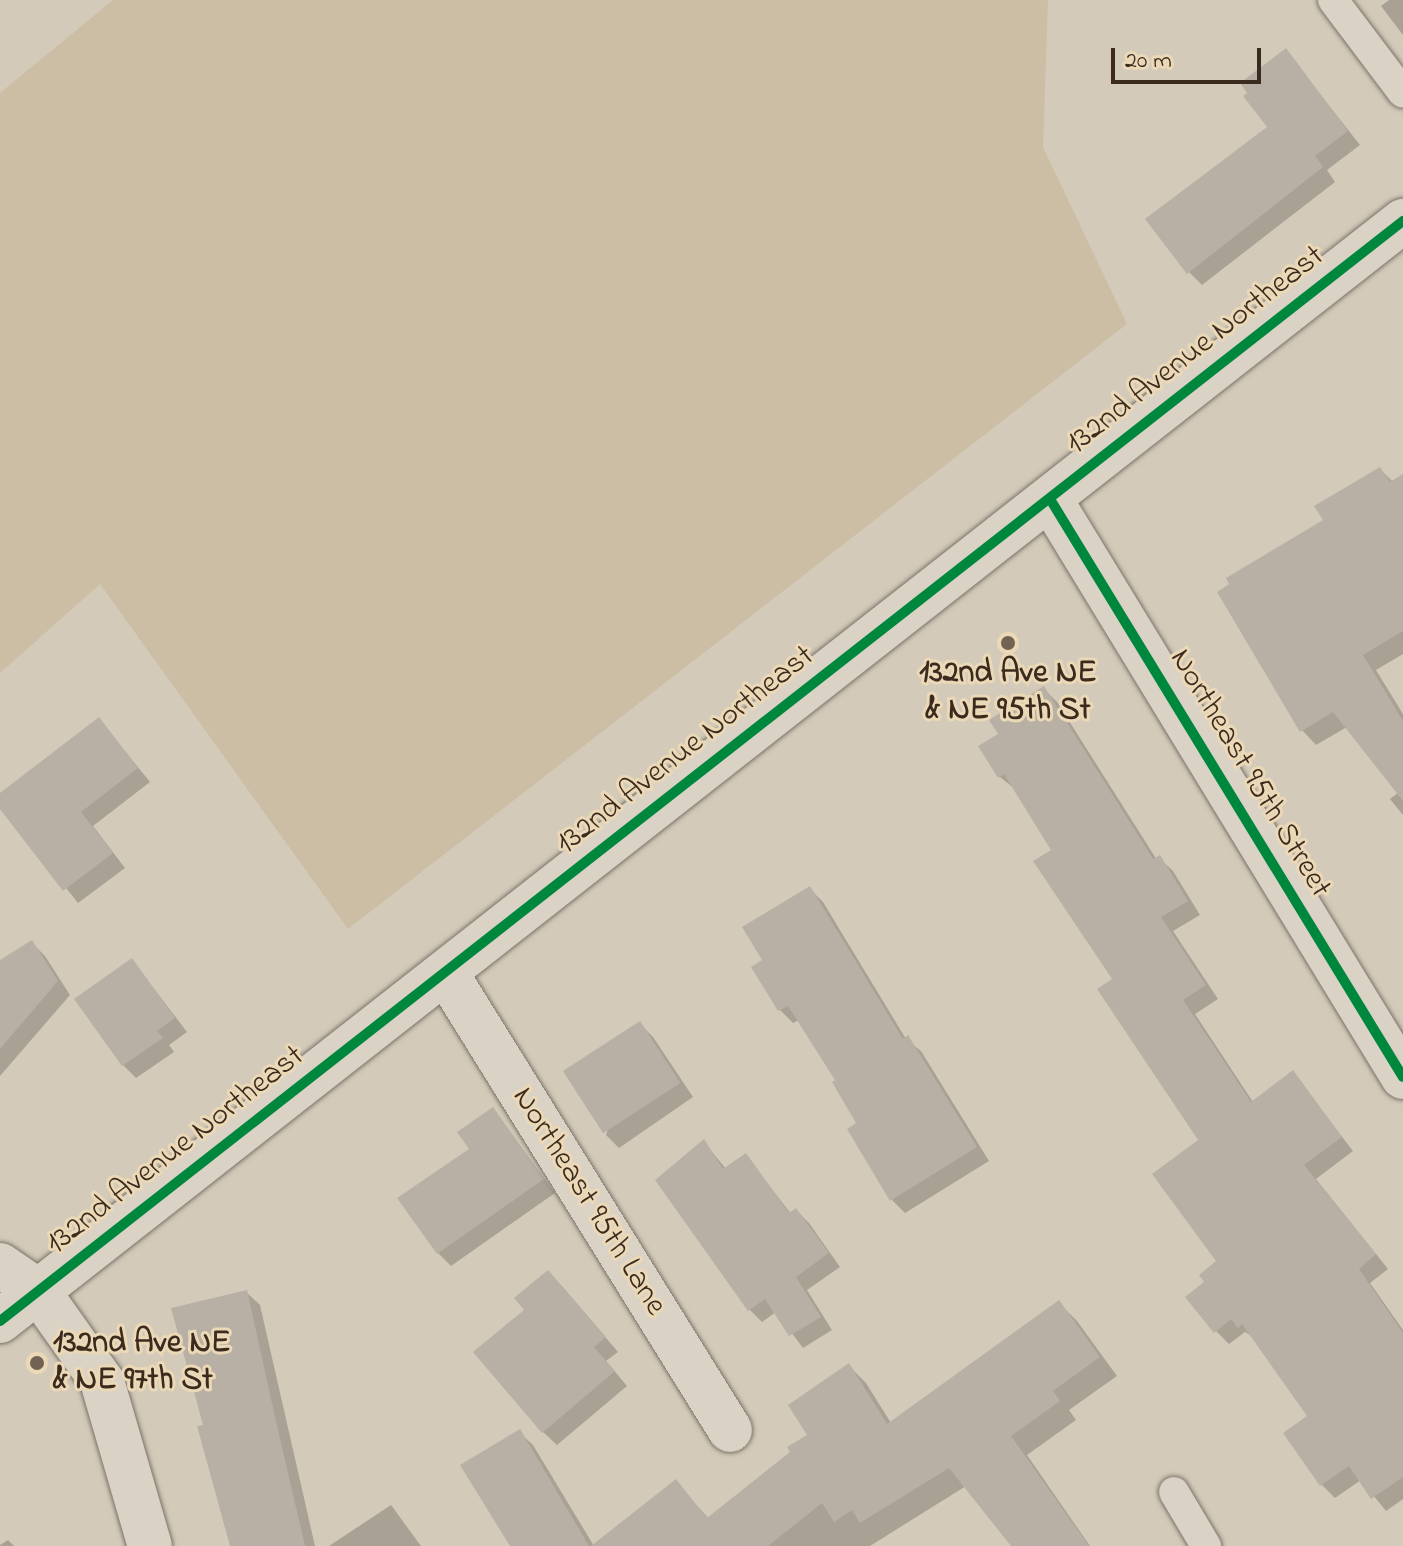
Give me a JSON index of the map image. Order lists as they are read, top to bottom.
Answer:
{
  "streets": {
    "street": ["132nd Avenue Northeast", "Northeast 95th Street", "Northeast 95th Lane"]
  },
  "crossings": [
    ["132nd Avenue Northeast", "Northeast 95th Street"],
    ["132nd Avenue Northeast", "Northeast 95th Lane"]
  ],
  "places": ["132nd Ave NE & NE 95th St", "132nd Ave NE & NE 97th St"],
  "scale_bar": "20 m"
}
